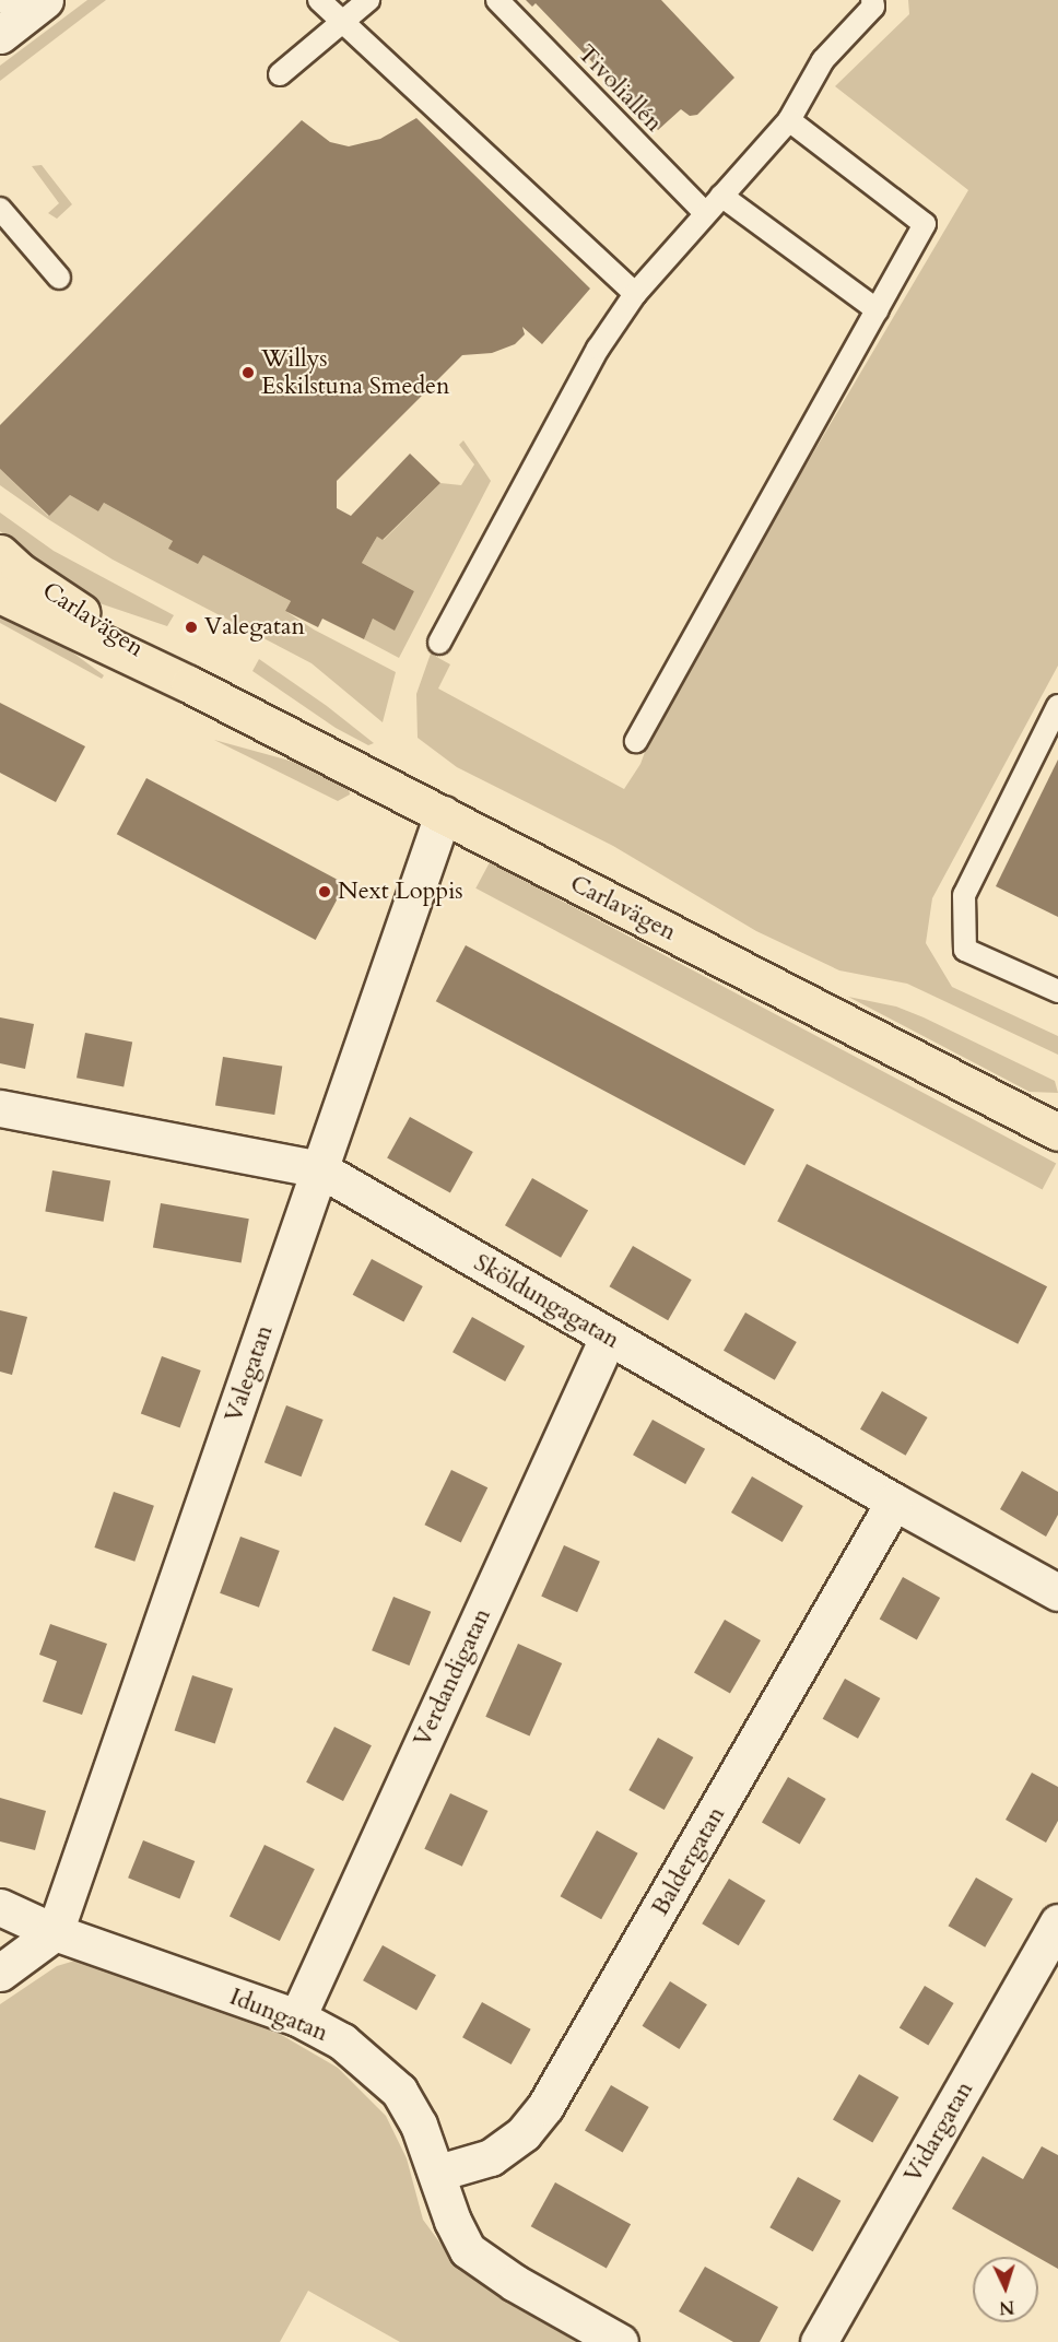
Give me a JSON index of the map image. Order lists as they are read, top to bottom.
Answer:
{
  "streets": {
    "main road": ["Carlavägen"],
    "street": [
      "Sköldungagatan",
      "Valegatan",
      "Verdandigatan",
      "Baldergatan",
      "Idungatan",
      "Vidargatan"
    ],
    "lane": ["Tivoliallén"]
  },
  "crossings": [
    ["Carlavägen", "Valegatan"],
    ["Sköldungagatan", "Valegatan"],
    ["Sköldungagatan", "Verdandigatan"],
    ["Sköldungagatan", "Baldergatan"],
    ["Valegatan", "Idungatan"],
    ["Verdandigatan", "Idungatan"],
    ["Baldergatan", "Idungatan"]
  ],
  "places": ["Willys Eskilstuna Smeden", "Valegatan", "Next Loppis"],
  "north": "bottom"
}
